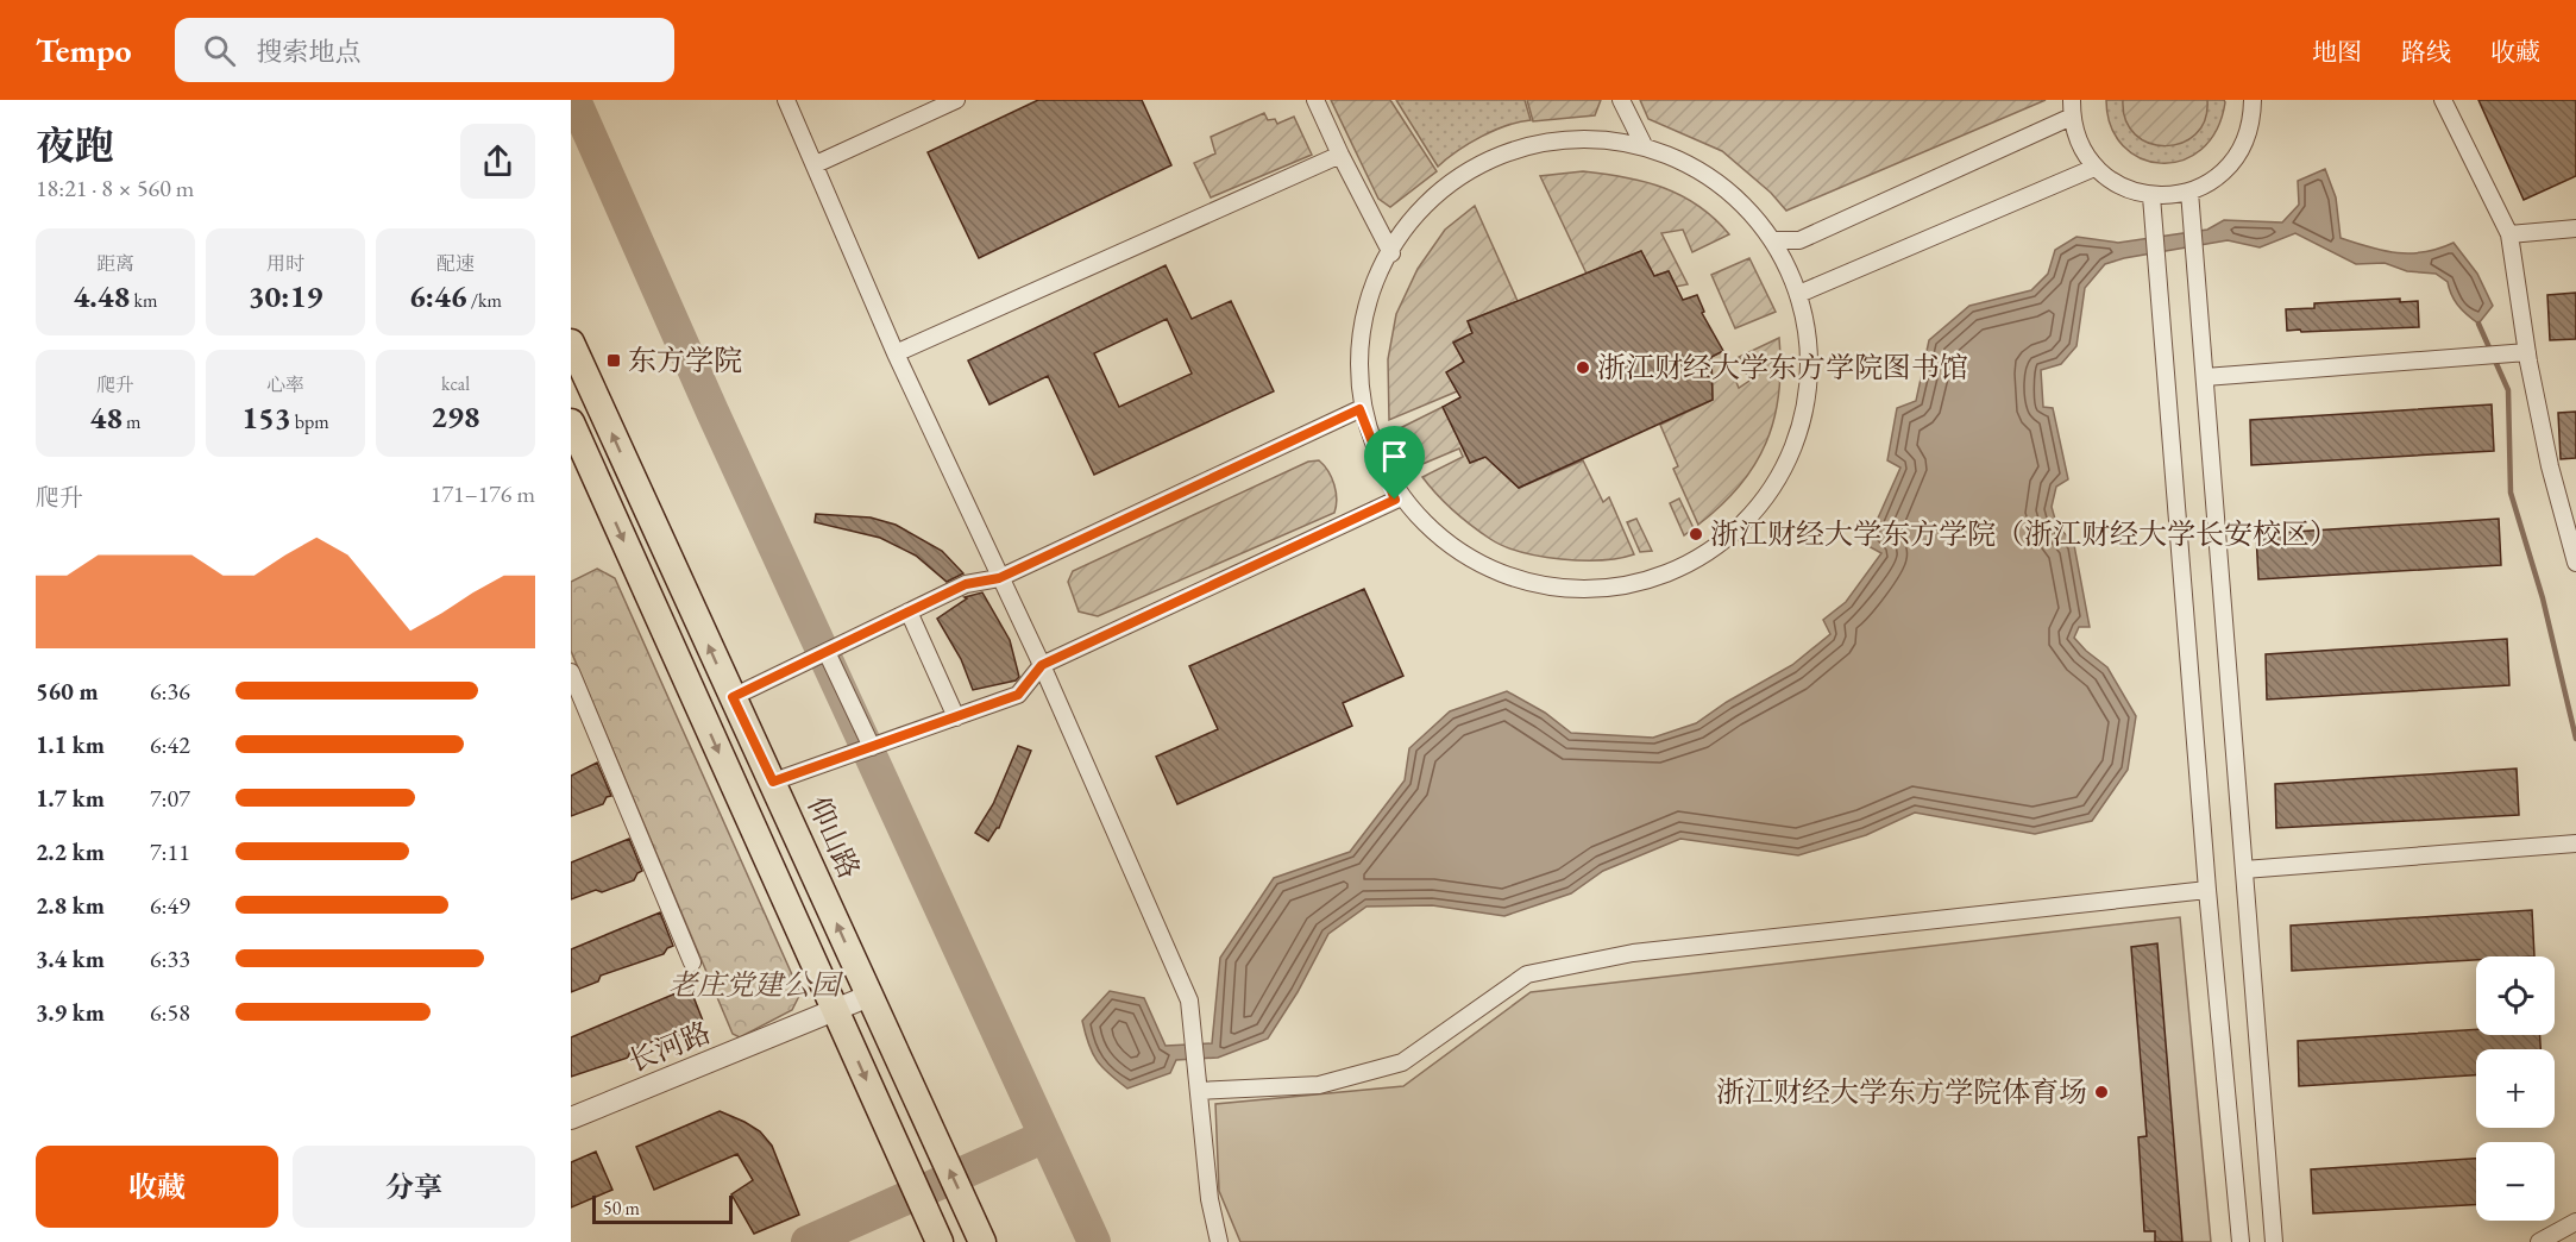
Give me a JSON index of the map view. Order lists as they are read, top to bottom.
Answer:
{
  "streets": {
    "main road": ["仰山路"],
    "street": ["长河路"]
  },
  "crossings": [
    ["仰山路", "长河路"]
  ],
  "parks": ["老庄党建公园"],
  "places": {
    "transit": ["东方学院"],
    "other": ["浙江财经大学东方学院图书馆", "浙江财经大学东方学院（浙江财经大学长安校区）", "浙江财经大学东方学院体育场"]
  },
  "scale_bar": "50 m",
  "page": {
    "header": "Tempo",
    "search": "搜索地点",
    "nav": ["地图", "路线", "收藏"],
    "heading": ["夜跑", "18:21 · 8 × 560 m"],
    "stats": [
      ["距离", "4.48 km"],
      ["用时", "30:19"],
      ["配速", "6:46 /km"],
      ["爬升", "48 m"],
      ["心率", "153 bpm"],
      ["kcal", "298"]
    ],
    "chart": ["爬升", "171–176 m"],
    "list": [
      {
        "name": "560 m",
        "note": "6:36"
      },
      {
        "name": "1.1 km",
        "note": "6:42"
      },
      {
        "name": "1.7 km",
        "note": "7:07"
      },
      {
        "name": "2.2 km",
        "note": "7:11"
      },
      {
        "name": "2.8 km",
        "note": "6:49"
      },
      {
        "name": "3.4 km",
        "note": "6:33"
      },
      {
        "name": "3.9 km",
        "note": "6:58"
      }
    ],
    "map_buttons": ["+", "−"],
    "buttons": ["收藏", "分享"],
    "scale": "50 m"
  }
}
